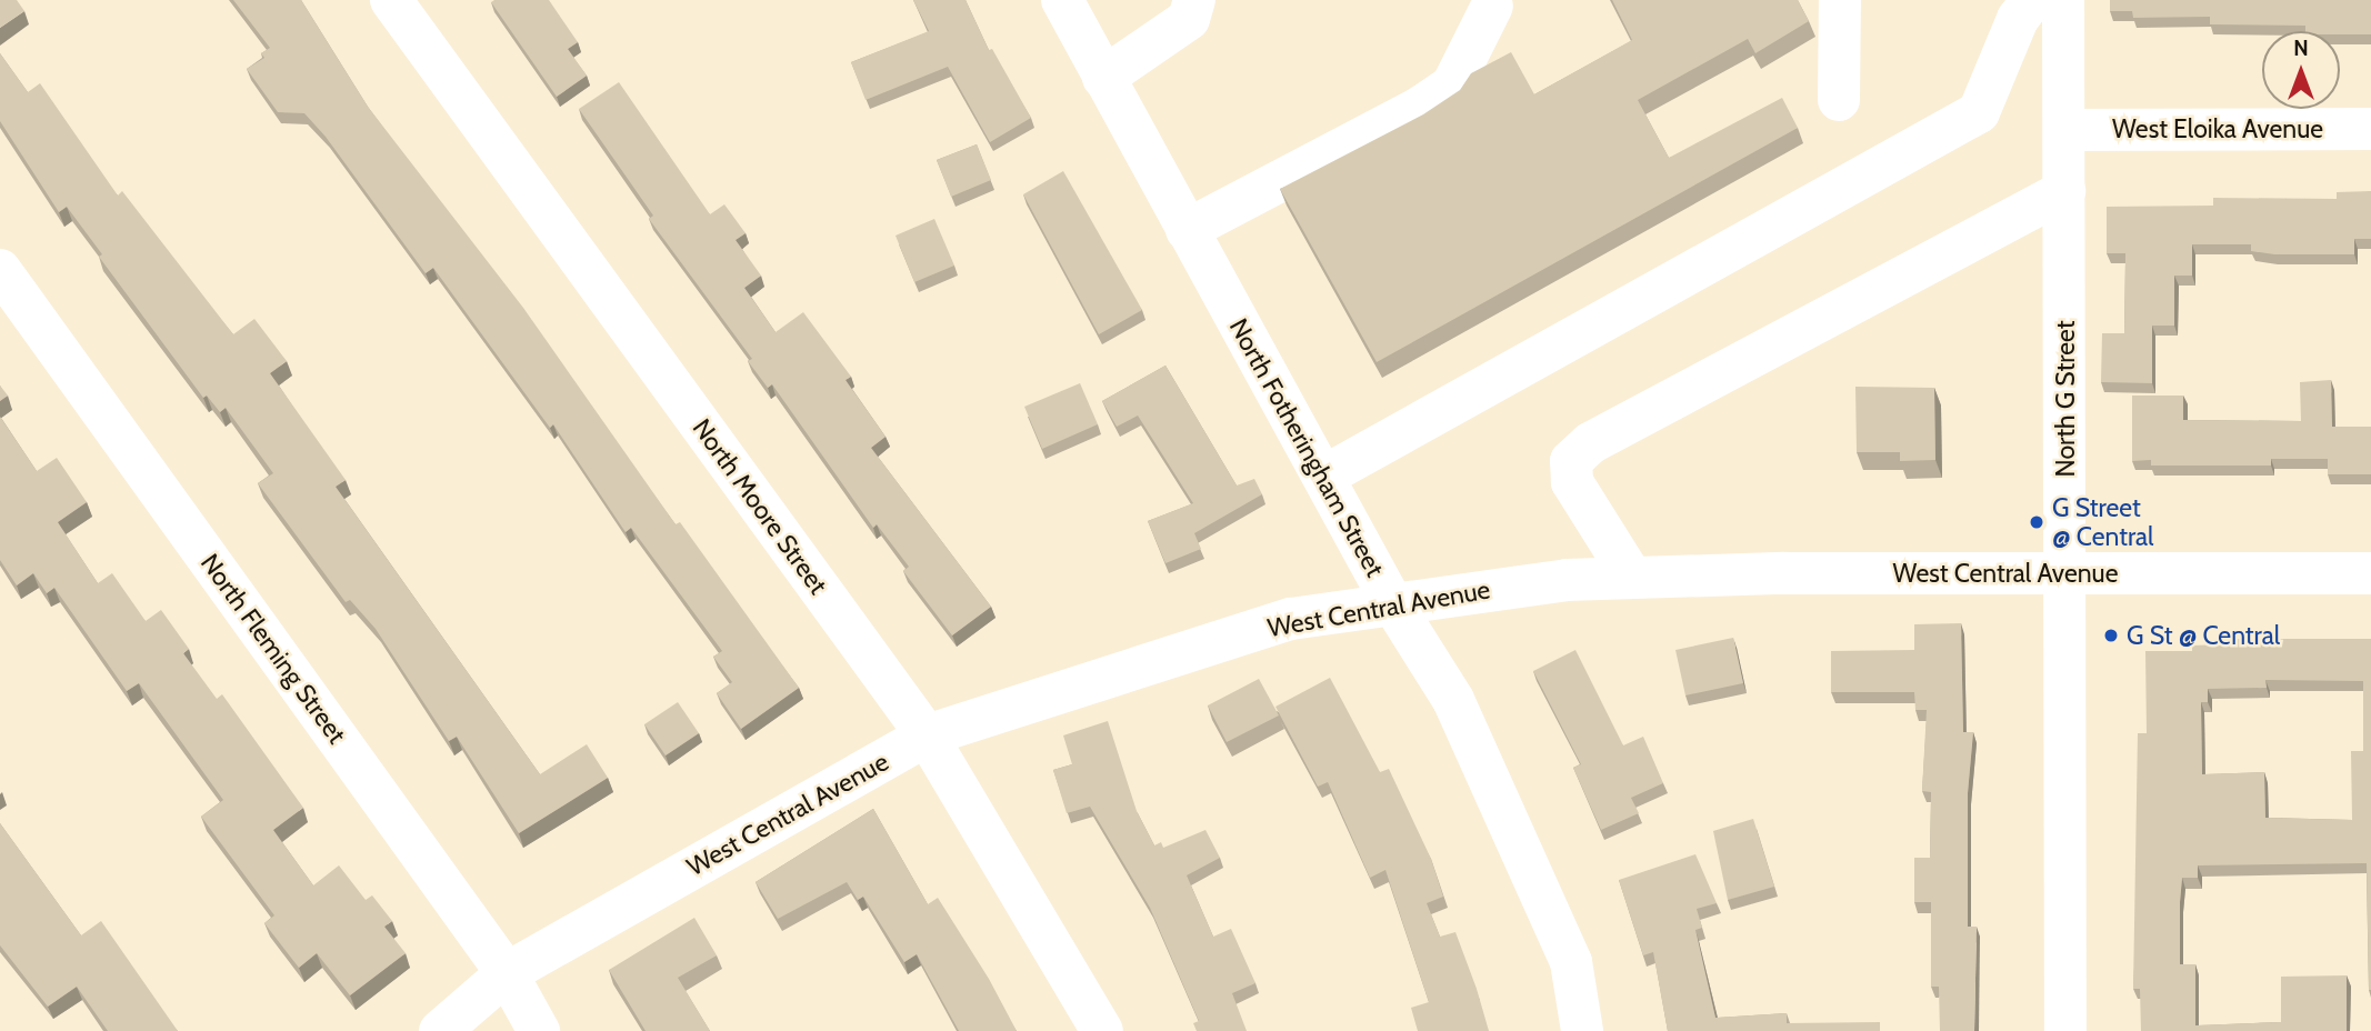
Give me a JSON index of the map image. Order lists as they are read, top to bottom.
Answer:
{
  "streets": {
    "street": [
      "West Eloika Avenue",
      "North G Street",
      "North Fotheringham Street",
      "North Moore Street",
      "West Central Avenue",
      "North Fleming Street"
    ]
  },
  "crossings": [
    ["West Eloika Avenue", "North G Street"],
    ["North G Street", "West Central Avenue"],
    ["North Fotheringham Street", "West Central Avenue"],
    ["North Moore Street", "West Central Avenue"],
    ["West Central Avenue", "North Fleming Street"]
  ],
  "places": ["G Street @ Central", "G St @ Central"],
  "north": "top"
}
